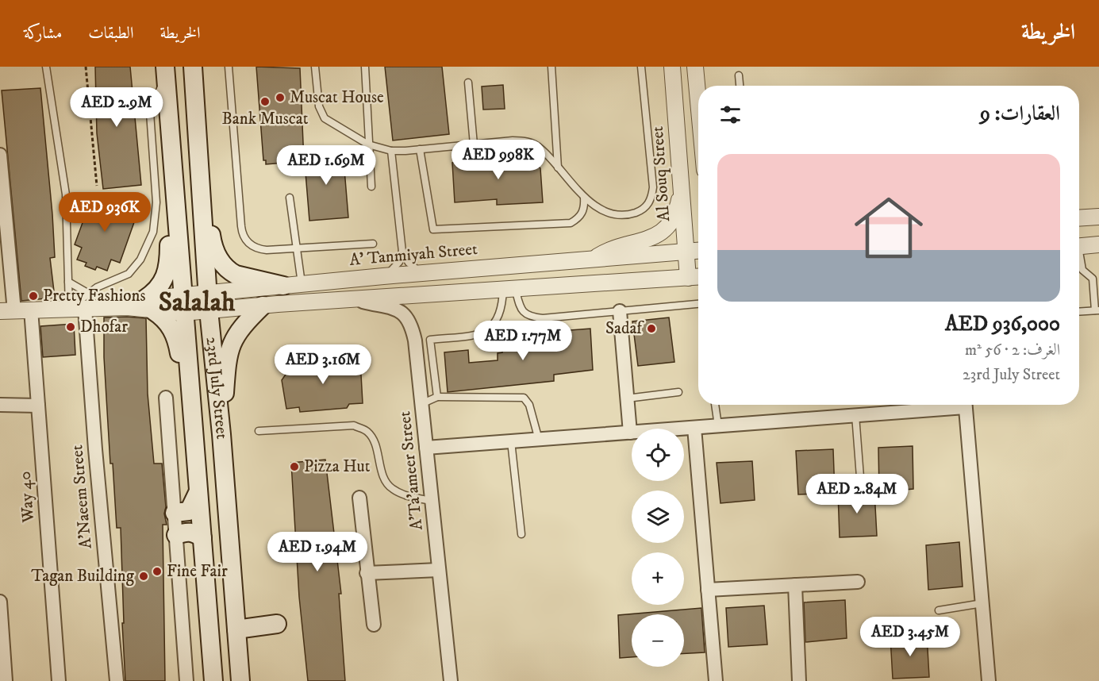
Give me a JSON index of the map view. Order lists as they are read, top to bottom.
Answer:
{
  "streets": {
    "main road": ["23rd July Street"],
    "street": [
      "Al Souq Street",
      "A' Tanmiyah Street",
      "A'Ta'ameer Street",
      "Way 40",
      "A'Naeem Street"
    ]
  },
  "crossings": [
    ["Al Souq Street", "A' Tanmiyah Street"],
    ["A' Tanmiyah Street", "23rd July Street"],
    ["A' Tanmiyah Street", "A'Ta'ameer Street"],
    ["A' Tanmiyah Street", "Way 40"],
    ["A' Tanmiyah Street", "A'Naeem Street"]
  ],
  "districts": ["Salalah"],
  "places": [
    "Muscat House",
    "Bank Muscat",
    "Pretty Fashions",
    "Dhofar",
    "Sadaf",
    "Pizza Hut",
    "Fine Fair",
    "Tagan Building"
  ],
  "page": {
    "header": "الخريطة",
    "nav": ["الخريطة", "الطبقات", "مشاركة"],
    "heading": "العقارات: 9",
    "price": [
      "AED 2.9M",
      "AED 998K",
      "AED 1.69M",
      "AED 936K",
      "AED 1.77M",
      "AED 3.16M",
      "AED 2.84M",
      "AED 1.94M",
      "AED 3.45M"
    ],
    "list": [
      {
        "name": "AED 936,000",
        "note": "الغرف: 2 · 56 m² · 23rd July Street"
      }
    ],
    "map_buttons": ["+", "−"]
  }
}
